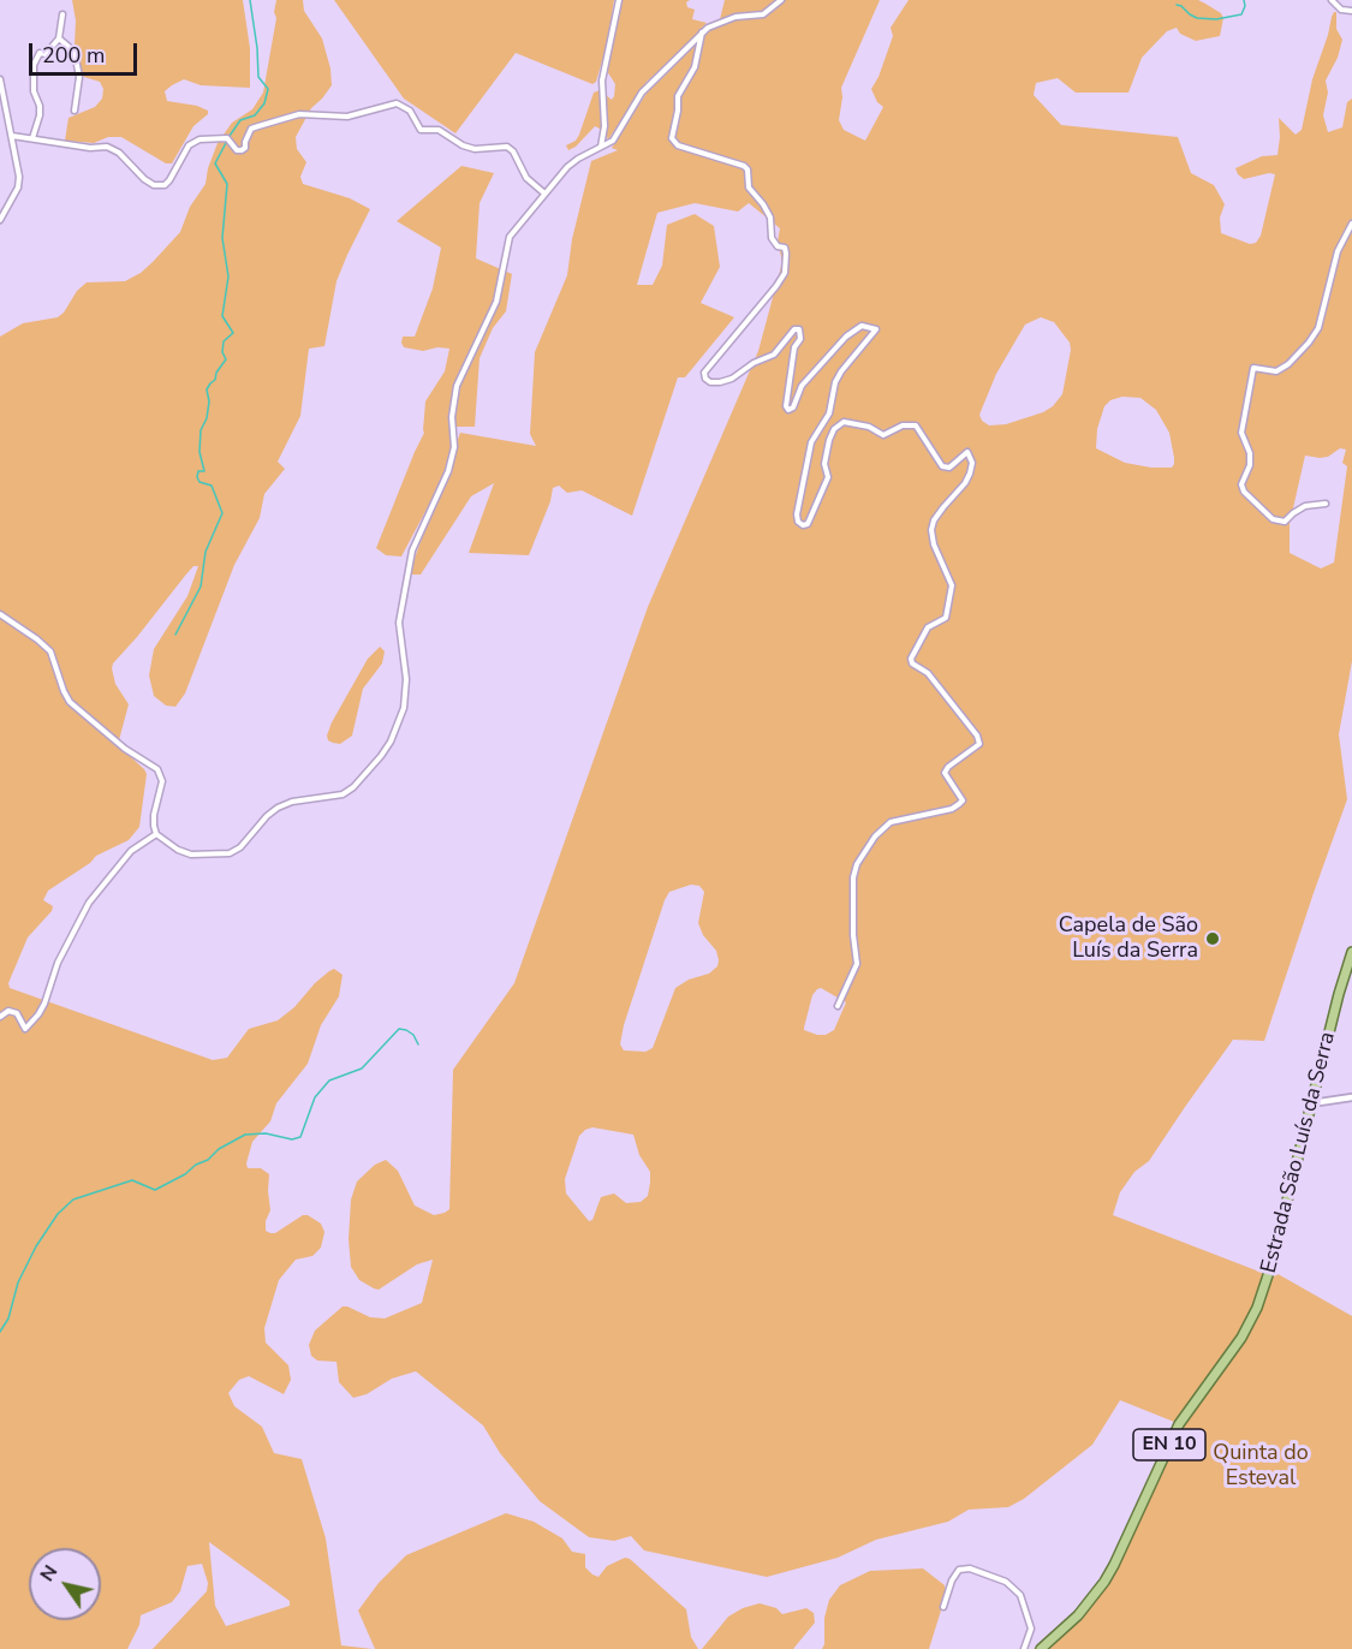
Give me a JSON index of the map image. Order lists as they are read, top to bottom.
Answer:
{
  "streets": {
    "main road": ["Estrada São Luís da Serra", "EN 10"]
  },
  "parks": ["Quinta do Esteval"],
  "places": ["Capela de São Luís da Serra"],
  "scale_bar": "200 m",
  "north": "top left"
}
